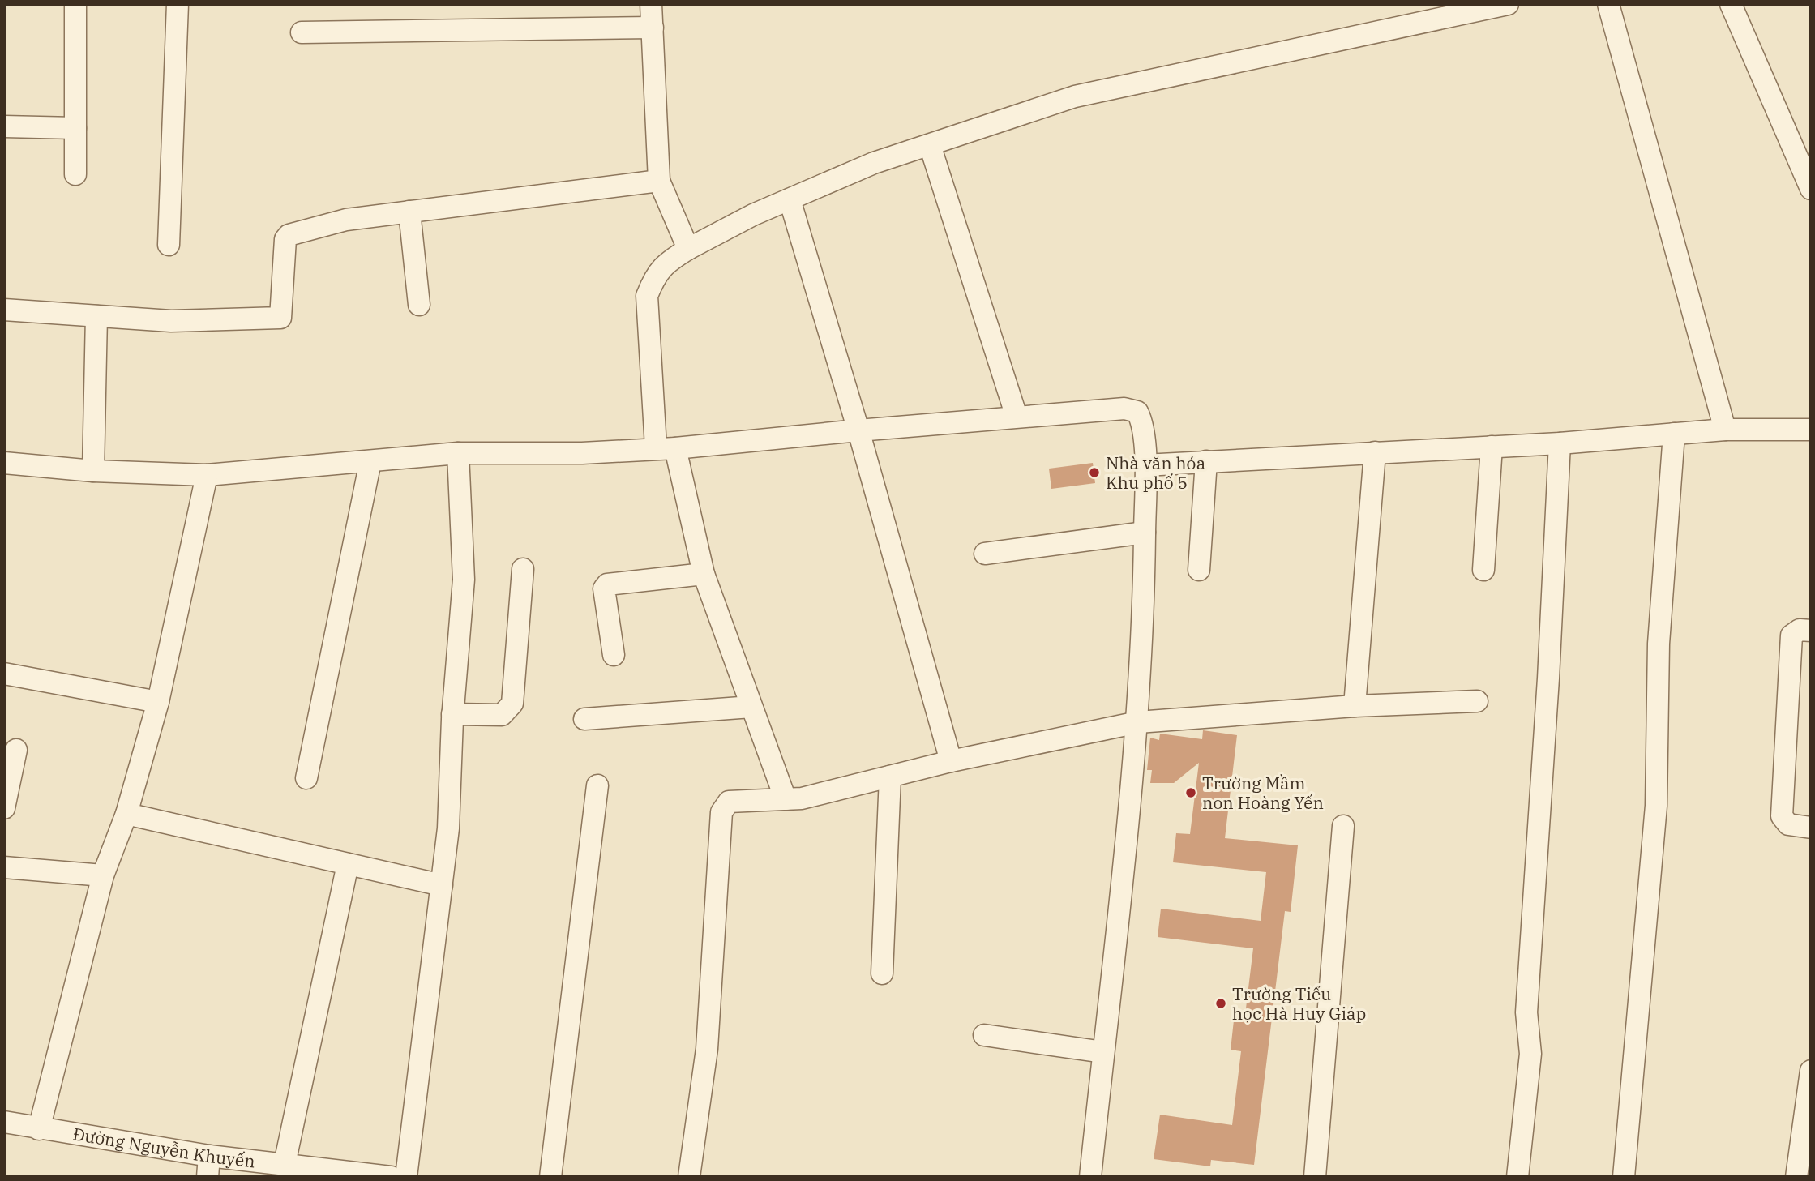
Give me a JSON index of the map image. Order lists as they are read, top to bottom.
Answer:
{
  "streets": {
    "street": ["Đường Nguyễn Khuyến"]
  },
  "places": ["Nhà văn hóa Khu phố 5", "Trường Mầm non Hoàng Yến", "Trường Tiểu học Hà Huy Giáp"]
}
